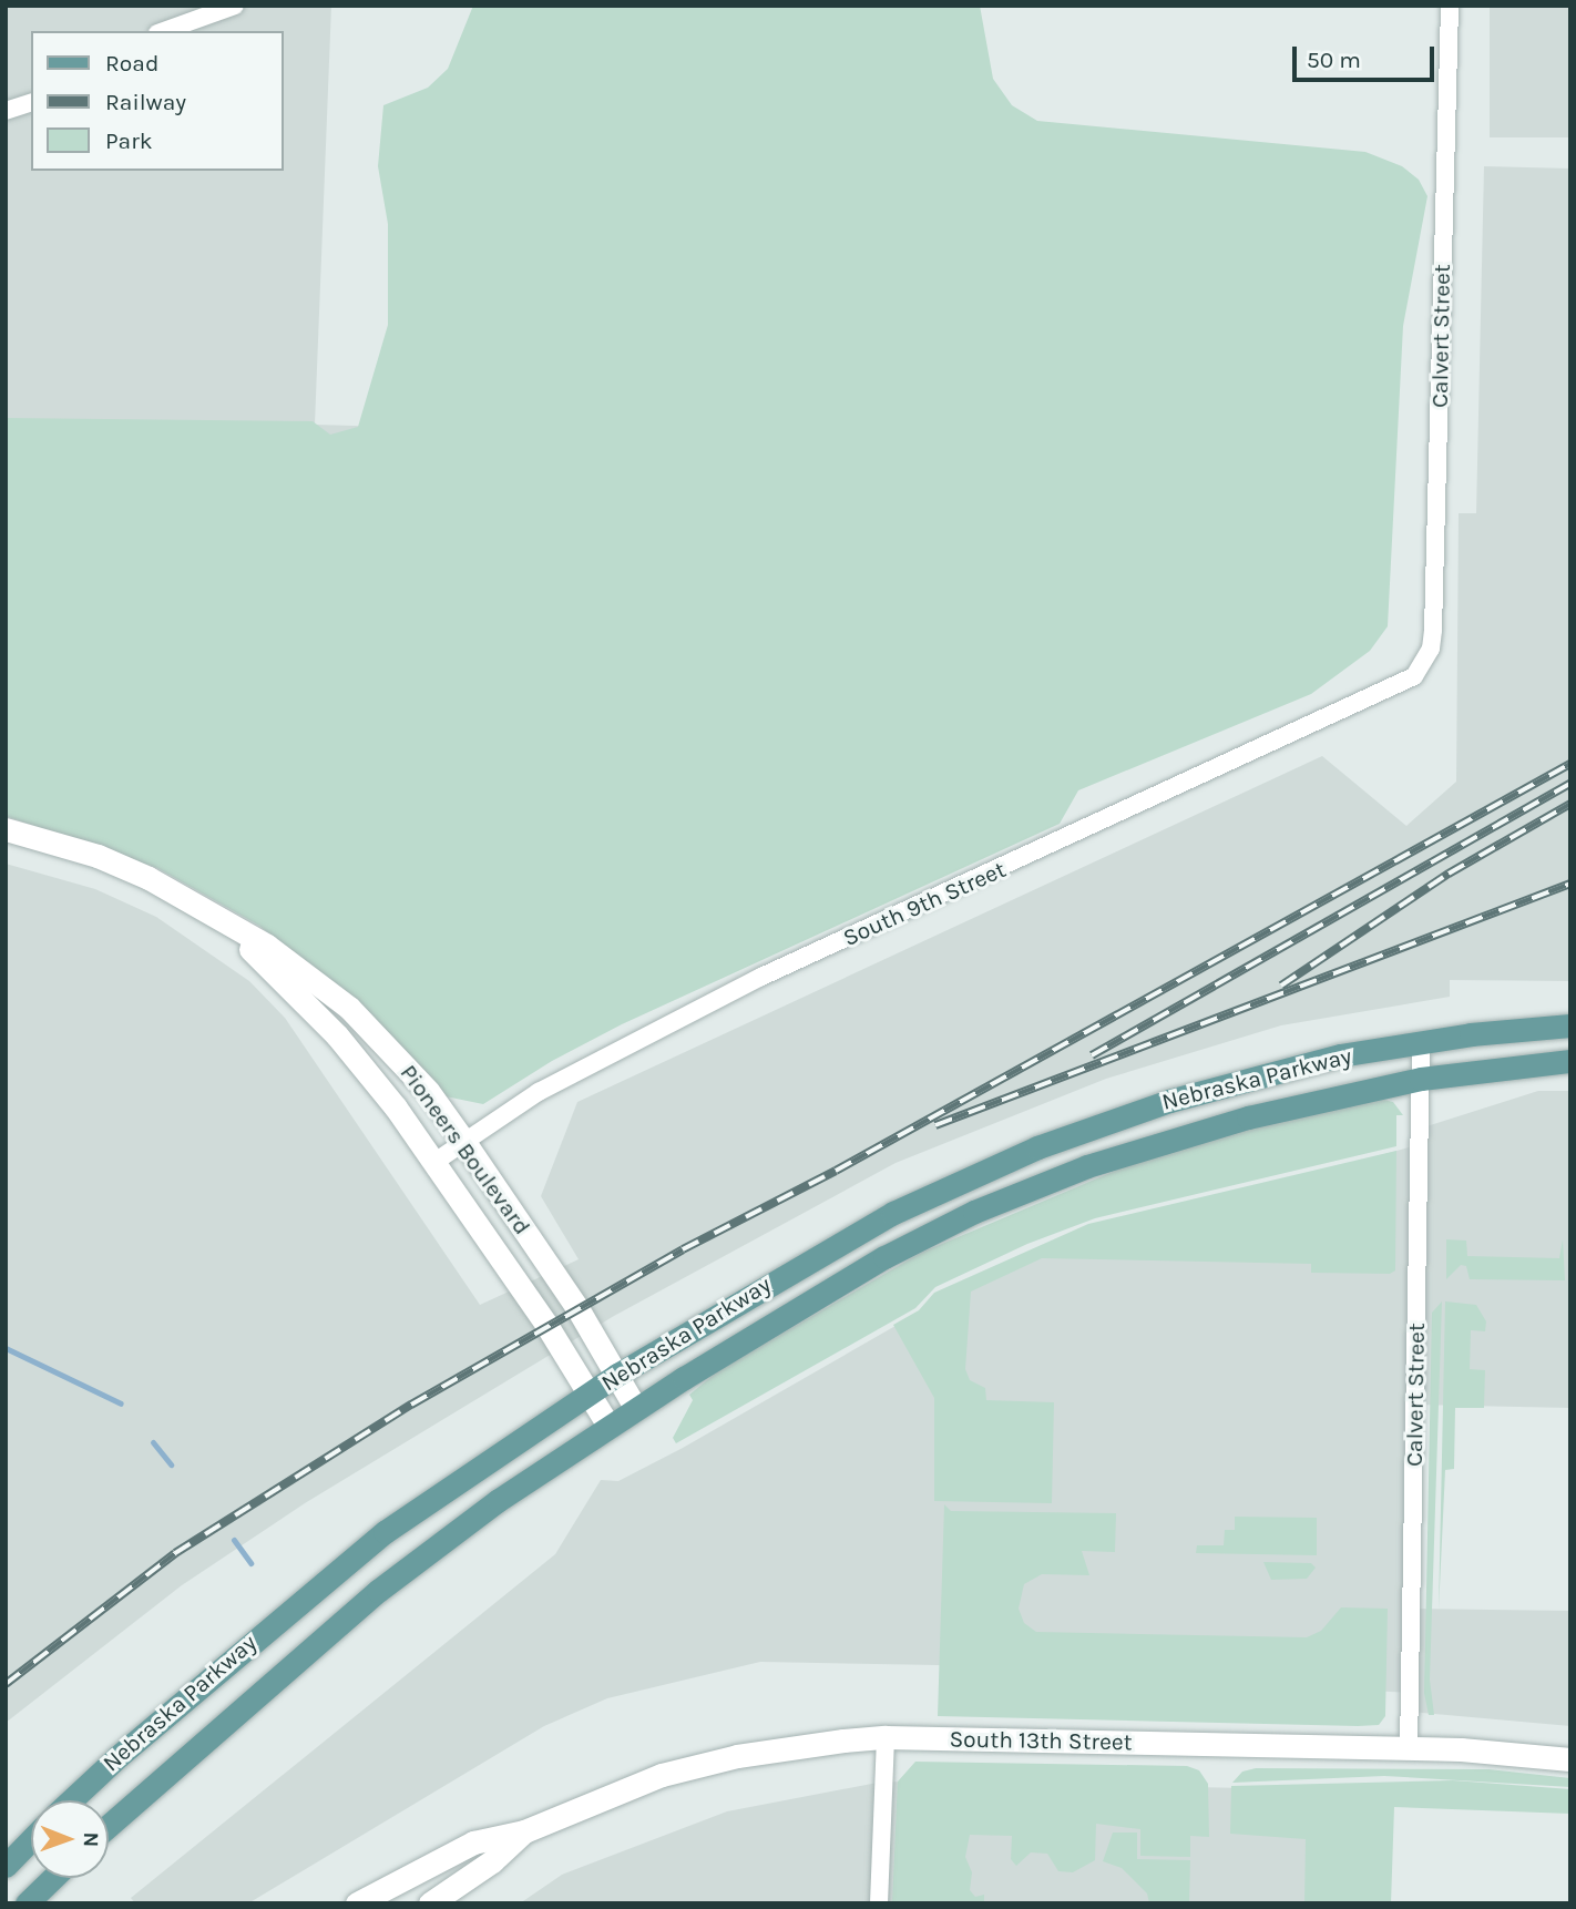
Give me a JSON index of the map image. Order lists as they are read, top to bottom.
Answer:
{
  "streets": {
    "main road": ["Nebraska Parkway", "Pioneers Boulevard", "South 13th Street"],
    "street": ["Calvert Street", "South 9th Street"]
  },
  "crossings": [
    ["Calvert Street", "South 9th Street"],
    ["Calvert Street", "Nebraska Parkway"],
    ["Calvert Street", "South 13th Street"],
    ["South 9th Street", "Pioneers Boulevard"],
    ["Nebraska Parkway", "Pioneers Boulevard"]
  ],
  "legend": ["Road", "Railway", "Park"],
  "scale_bar": "50 m",
  "north": "right"
}
